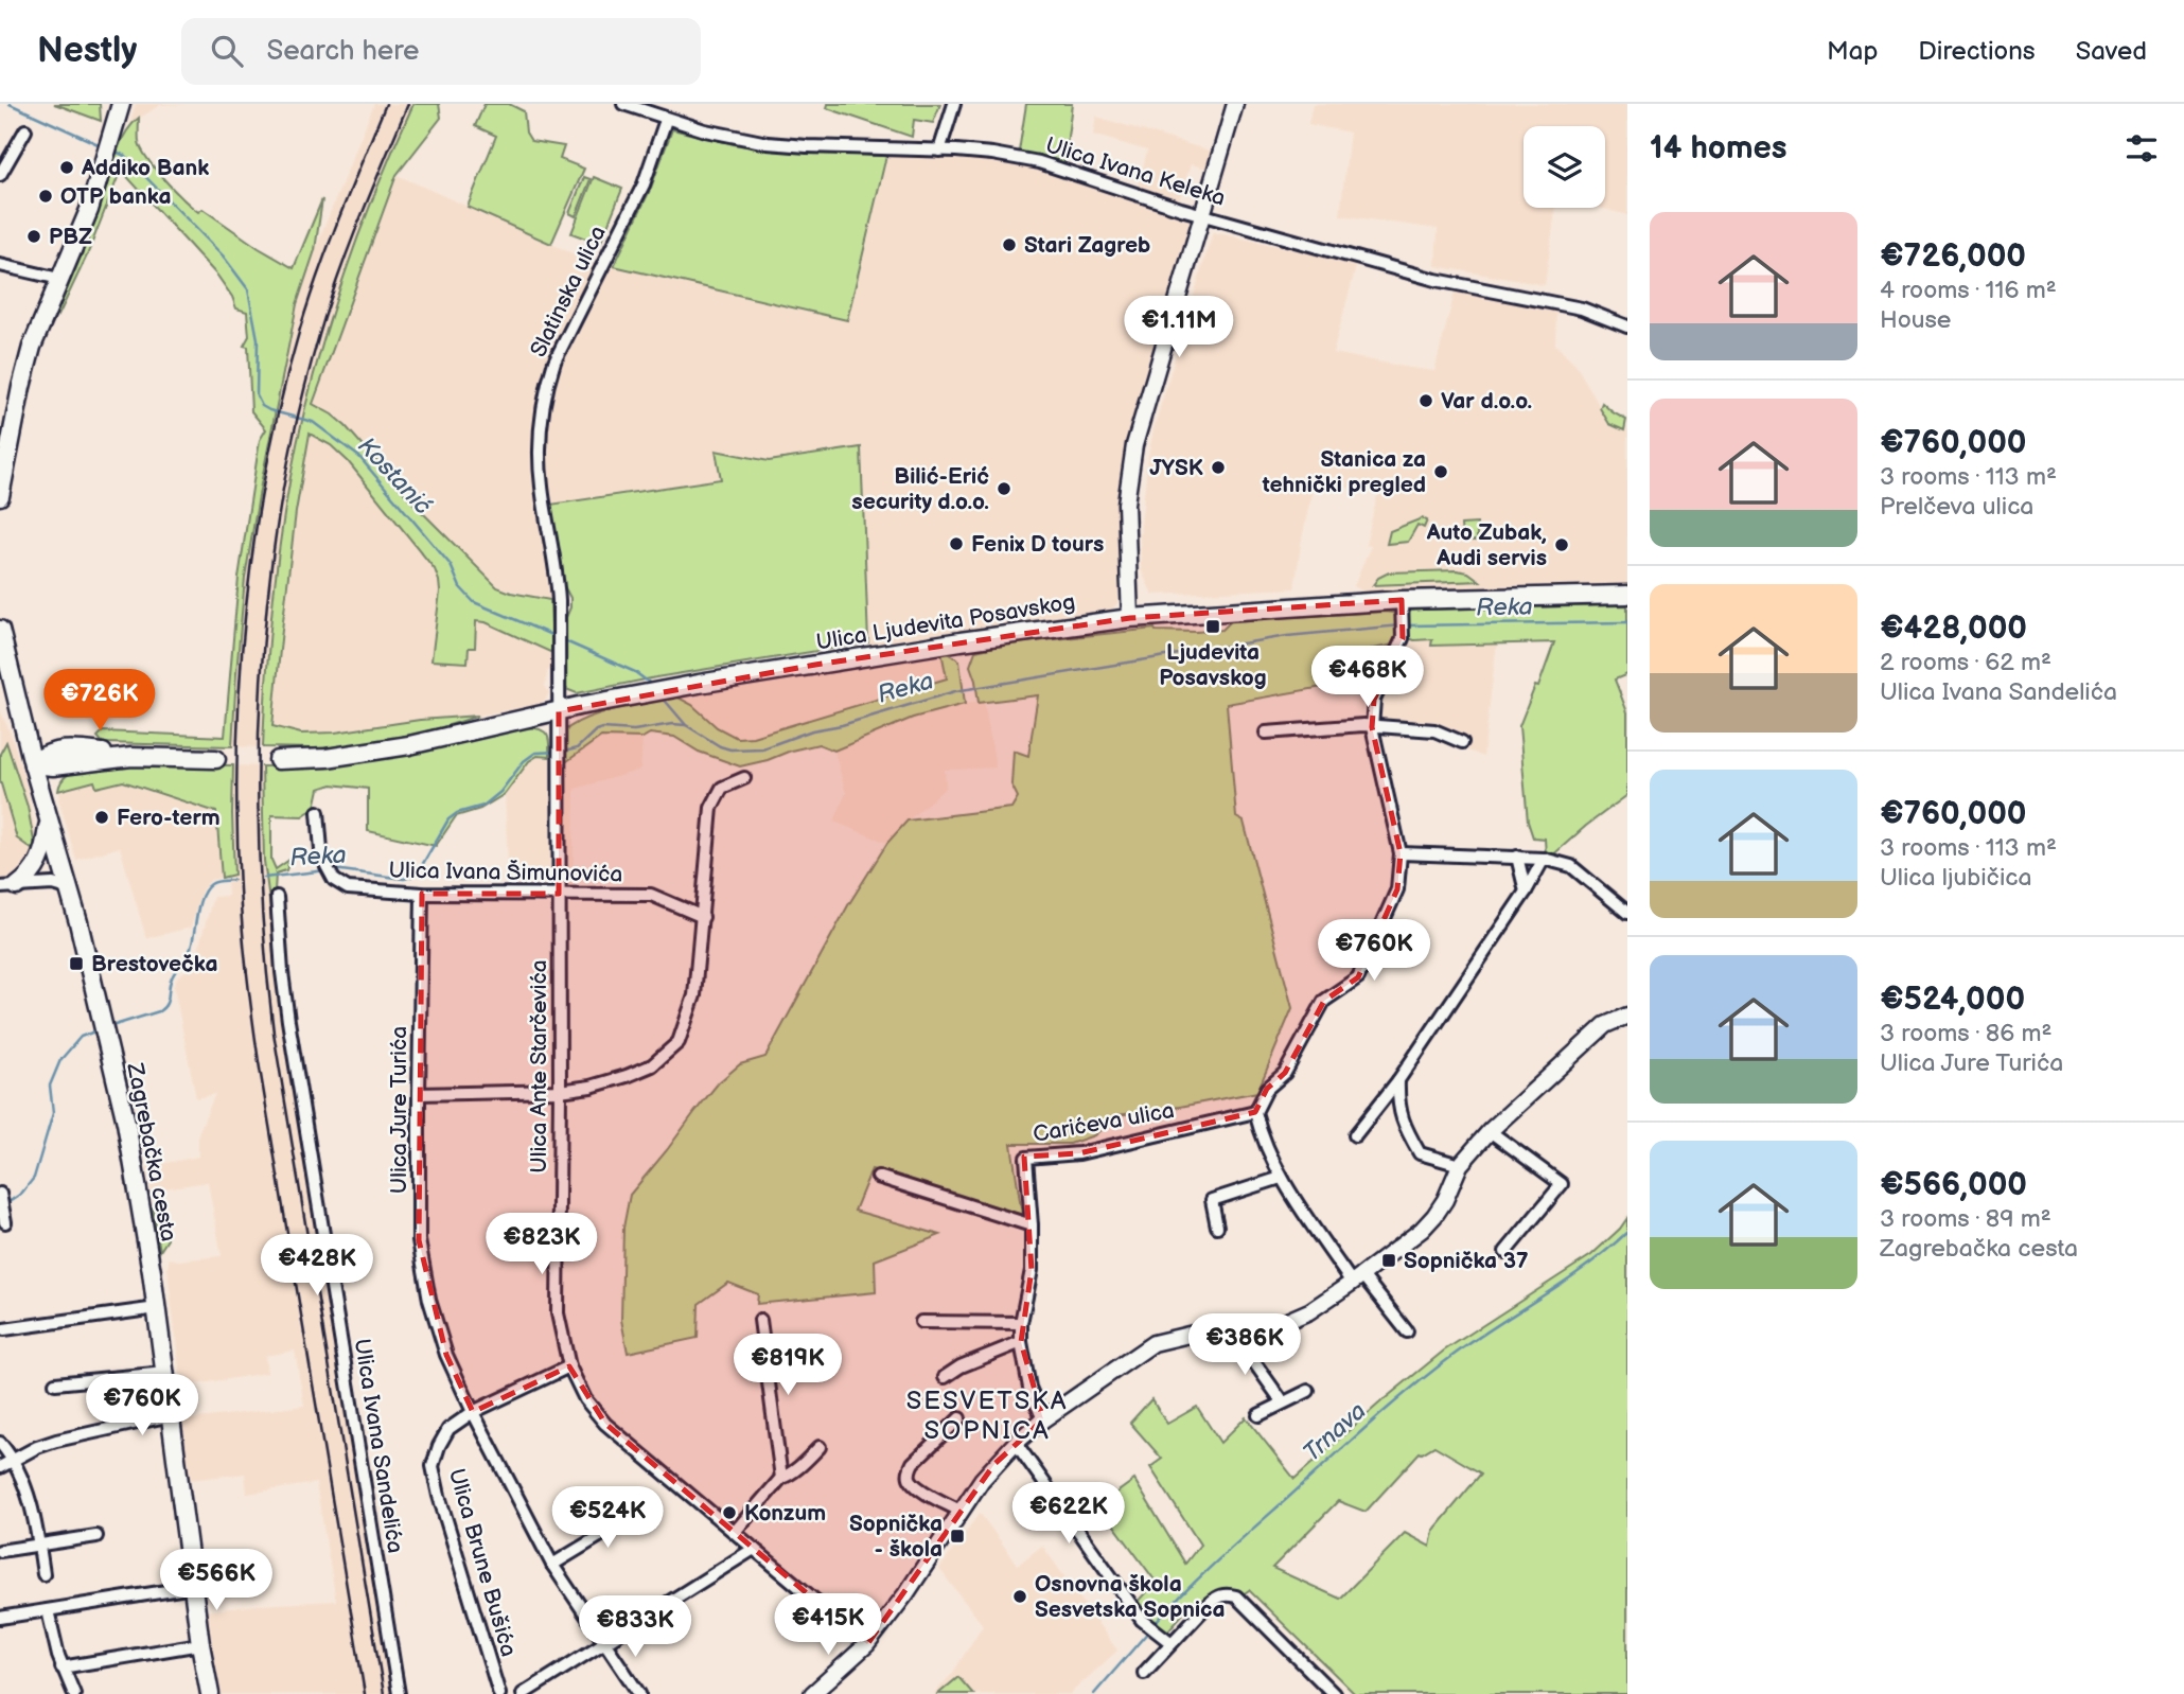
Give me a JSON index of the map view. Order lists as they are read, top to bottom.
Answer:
{
  "streets": {
    "main road": ["Ulica Ljudevita Posavskog", "Zagrebačka cesta"],
    "street": [
      "Ulica Ivana Keleka",
      "Slatinska ulica",
      "Ulica Ivana Šimunovića",
      "Ulica Ante Starčevića",
      "Ulica Jure Turića",
      "Carićeva ulica",
      "Ulica Ivana Sandelića",
      "Ulica Brune Bušića"
    ]
  },
  "crossings": [
    ["Ulica Ivana Keleka", "Slatinska ulica"],
    ["Slatinska ulica", "Ulica Ljudevita Posavskog"],
    ["Slatinska ulica", "Ulica Ante Starčevića"],
    ["Ulica Ljudevita Posavskog", "Ulica Ante Starčevića"],
    ["Ulica Ivana Šimunovića", "Ulica Ante Starčevića"],
    ["Ulica Ivana Šimunovića", "Ulica Jure Turića"],
    ["Ulica Ante Starčevića", "Ulica Brune Bušića"],
    ["Ulica Jure Turića", "Ulica Brune Bušića"]
  ],
  "districts": ["SESVETSKA SOPNICA"],
  "water": ["Kostanić", "Reka", "Trnava"],
  "places": {
    "other": [
      "Addiko Bank",
      "OTP banka",
      "PBZ",
      "Stari Zagreb",
      "Var d.o.o.",
      "JYSK",
      "Stanica za tehnički pregled",
      "Bilić-Erić security d.o.o.",
      "Fenix D tours",
      "Auto Zubak, Audi servis",
      "Fero-term",
      "Konzum",
      "Osnovna škola Sesvetska Sopnica"
    ],
    "transit": [
      "Ljudevita Posavskog",
      "Brestovečka",
      "Sopnička 37",
      "Sopnička - škola"
    ]
  },
  "page": {
    "header": "Nestly",
    "search": "Search here",
    "nav": ["Map", "Directions", "Saved"],
    "heading": "14 homes",
    "list": [
      {
        "name": "€726,000",
        "note": "4 rooms · 116 m² · House"
      },
      {
        "name": "€760,000",
        "note": "3 rooms · 113 m² · Prelčeva ulica"
      },
      {
        "name": "€428,000",
        "note": "2 rooms · 62 m² · Ulica Ivana Sandelića"
      },
      {
        "name": "€760,000",
        "note": "3 rooms · 113 m² · Ulica ljubičica"
      },
      {
        "name": "€524,000",
        "note": "3 rooms · 86 m² · Ulica Jure Turića"
      },
      {
        "name": "€566,000",
        "note": "3 rooms · 89 m² · Zagrebačka cesta"
      }
    ],
    "price": [
      "€1.11M",
      "€468K",
      "€726K",
      "€760K",
      "€823K",
      "€428K",
      "€386K",
      "€819K",
      "€760K",
      "€622K",
      "€524K",
      "€566K",
      "€415K",
      "€833K"
    ]
  }
}
